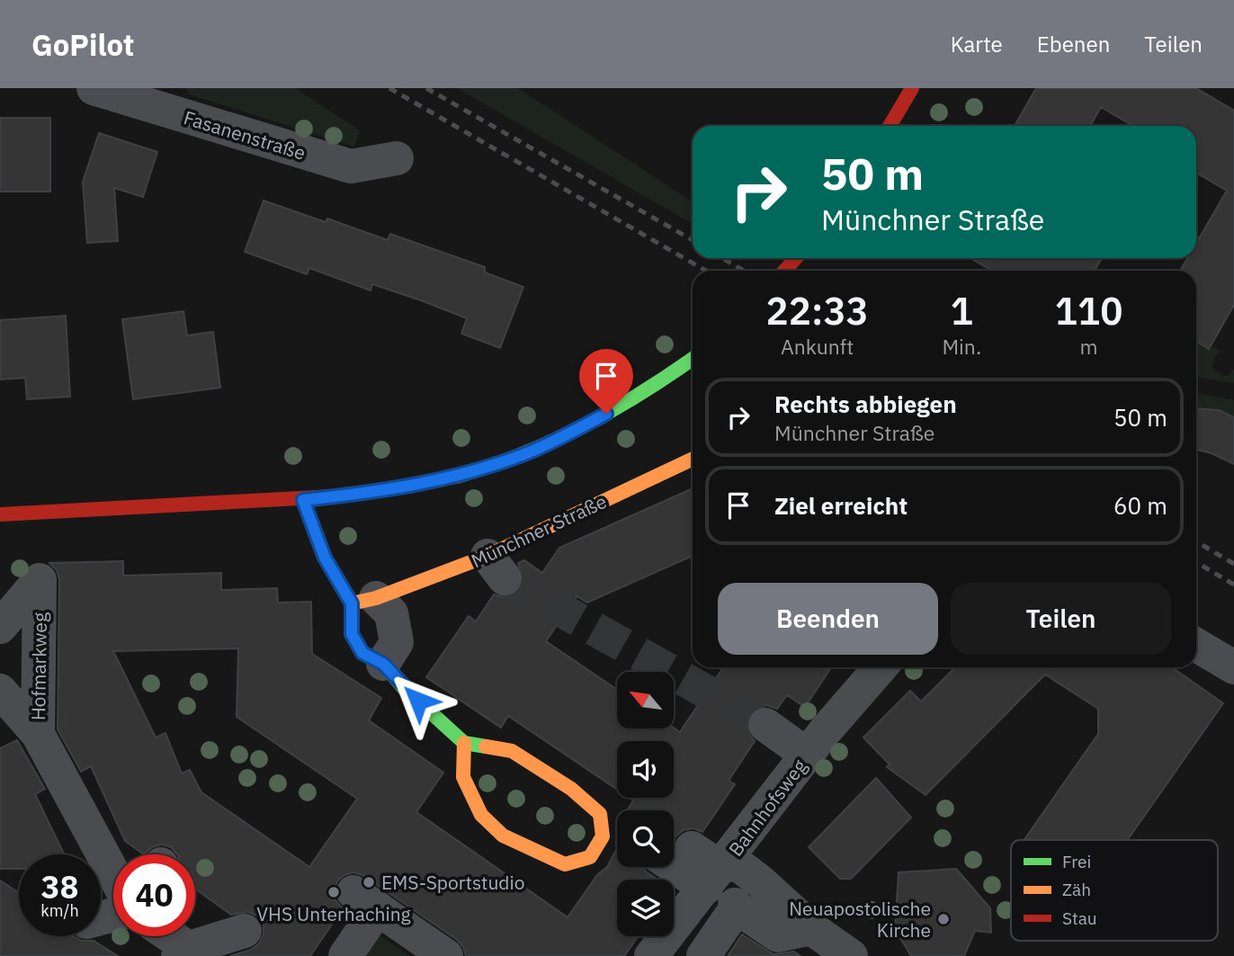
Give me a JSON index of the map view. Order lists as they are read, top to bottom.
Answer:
{
  "streets": {
    "street": [
      "Fasanenstraße",
      "Münchner Straße",
      "Hofmarkweg",
      "Bahnhofsweg"
    ]
  },
  "places": ["EMS-Sportstudio", "VHS Unterhaching", "Neuapostolische Kirche"],
  "legend": ["Frei", "Zäh", "Stau"],
  "north": "top left",
  "page": {
    "header": "GoPilot",
    "nav": ["Karte", "Ebenen", "Teilen"],
    "turn": ["50 m", "Münchner Straße"],
    "eta": [
      "22:33",
      "Ankunft",
      "1",
      "Min.",
      "110",
      "m"
    ],
    "list": [
      {
        "name": "Rechts abbiegen",
        "note": "Münchner Straße",
        "value": "50 m"
      },
      {
        "name": "Ziel erreicht",
        "value": "60 m"
      }
    ],
    "buttons": ["Beenden", "Teilen"],
    "speed": "38 km/h",
    "limit": "40"
  }
}
